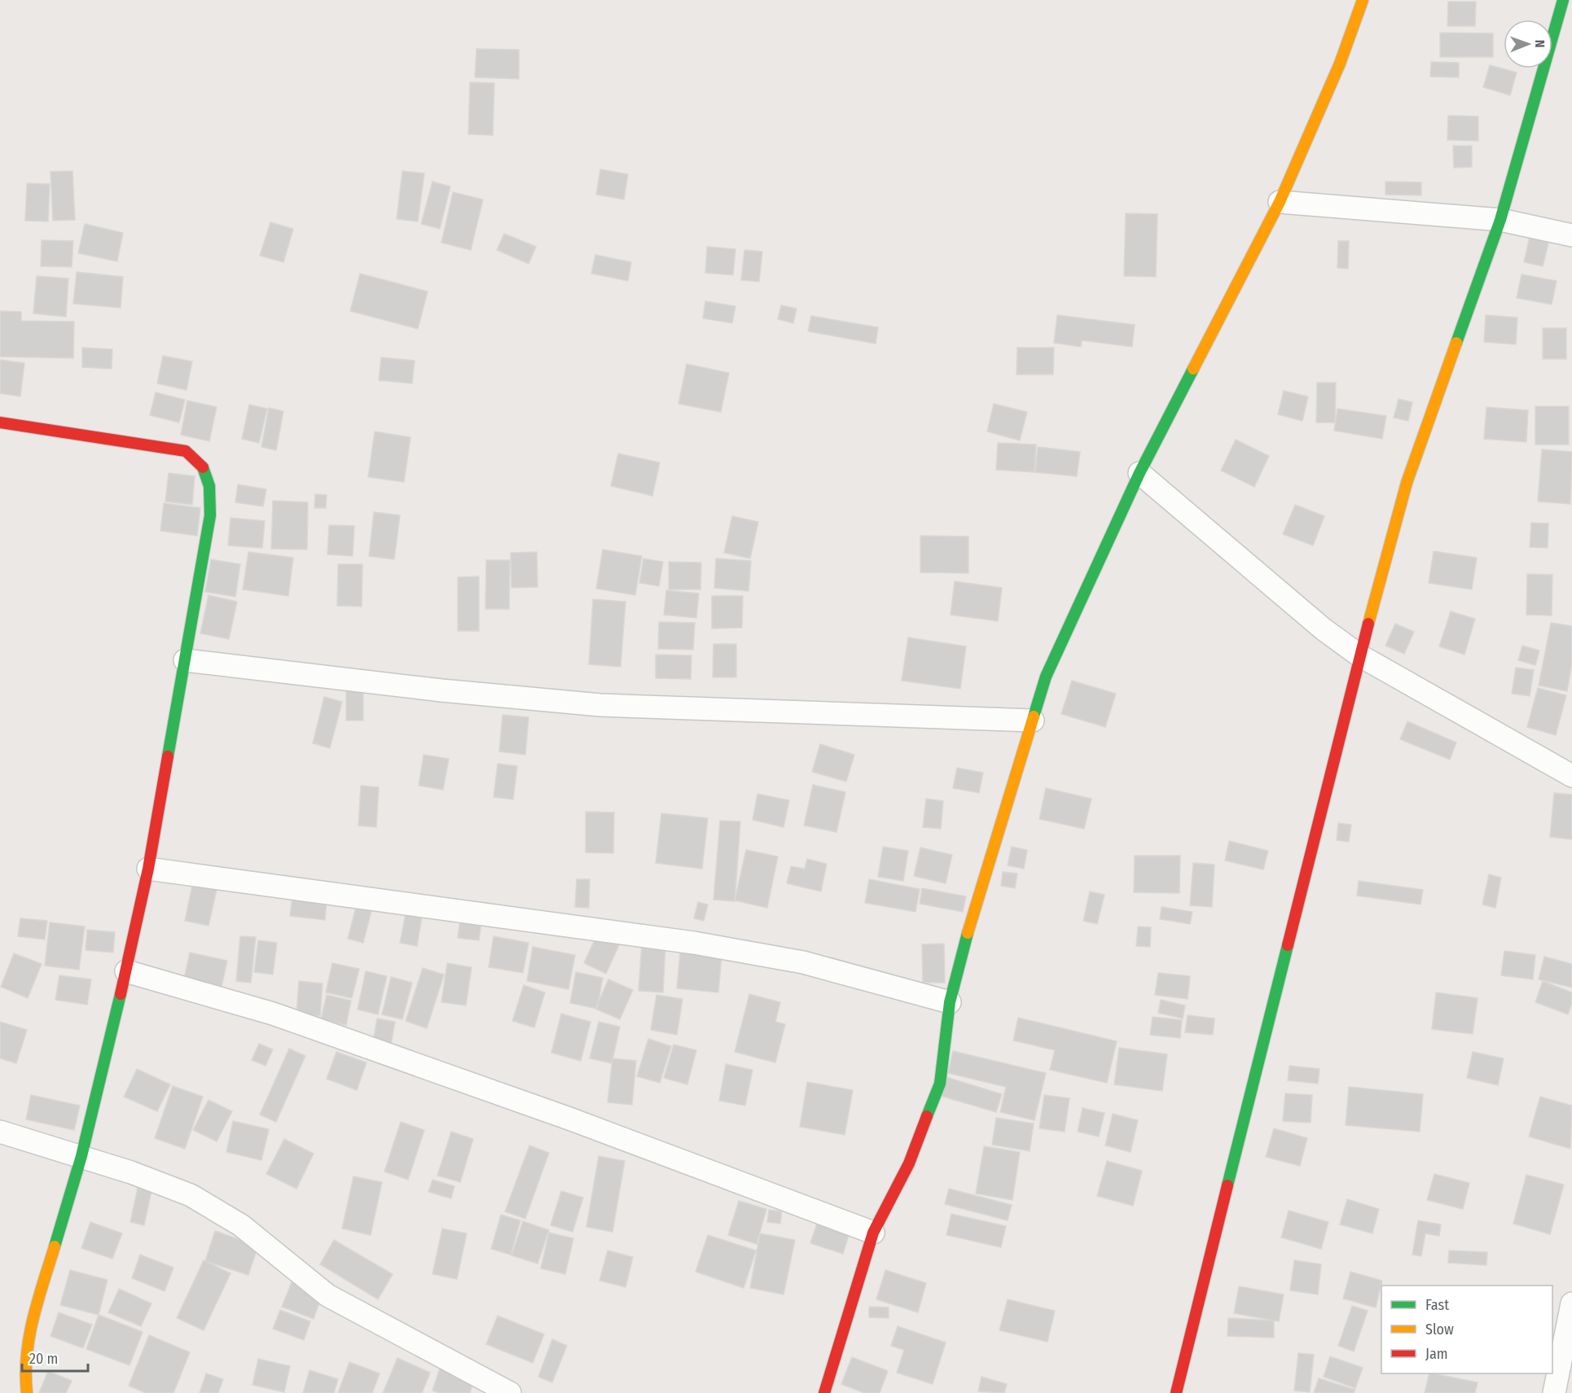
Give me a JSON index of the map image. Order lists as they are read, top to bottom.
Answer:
{
  "legend": ["Fast", "Slow", "Jam"],
  "scale_bar": "20 m",
  "north": "right"
}
